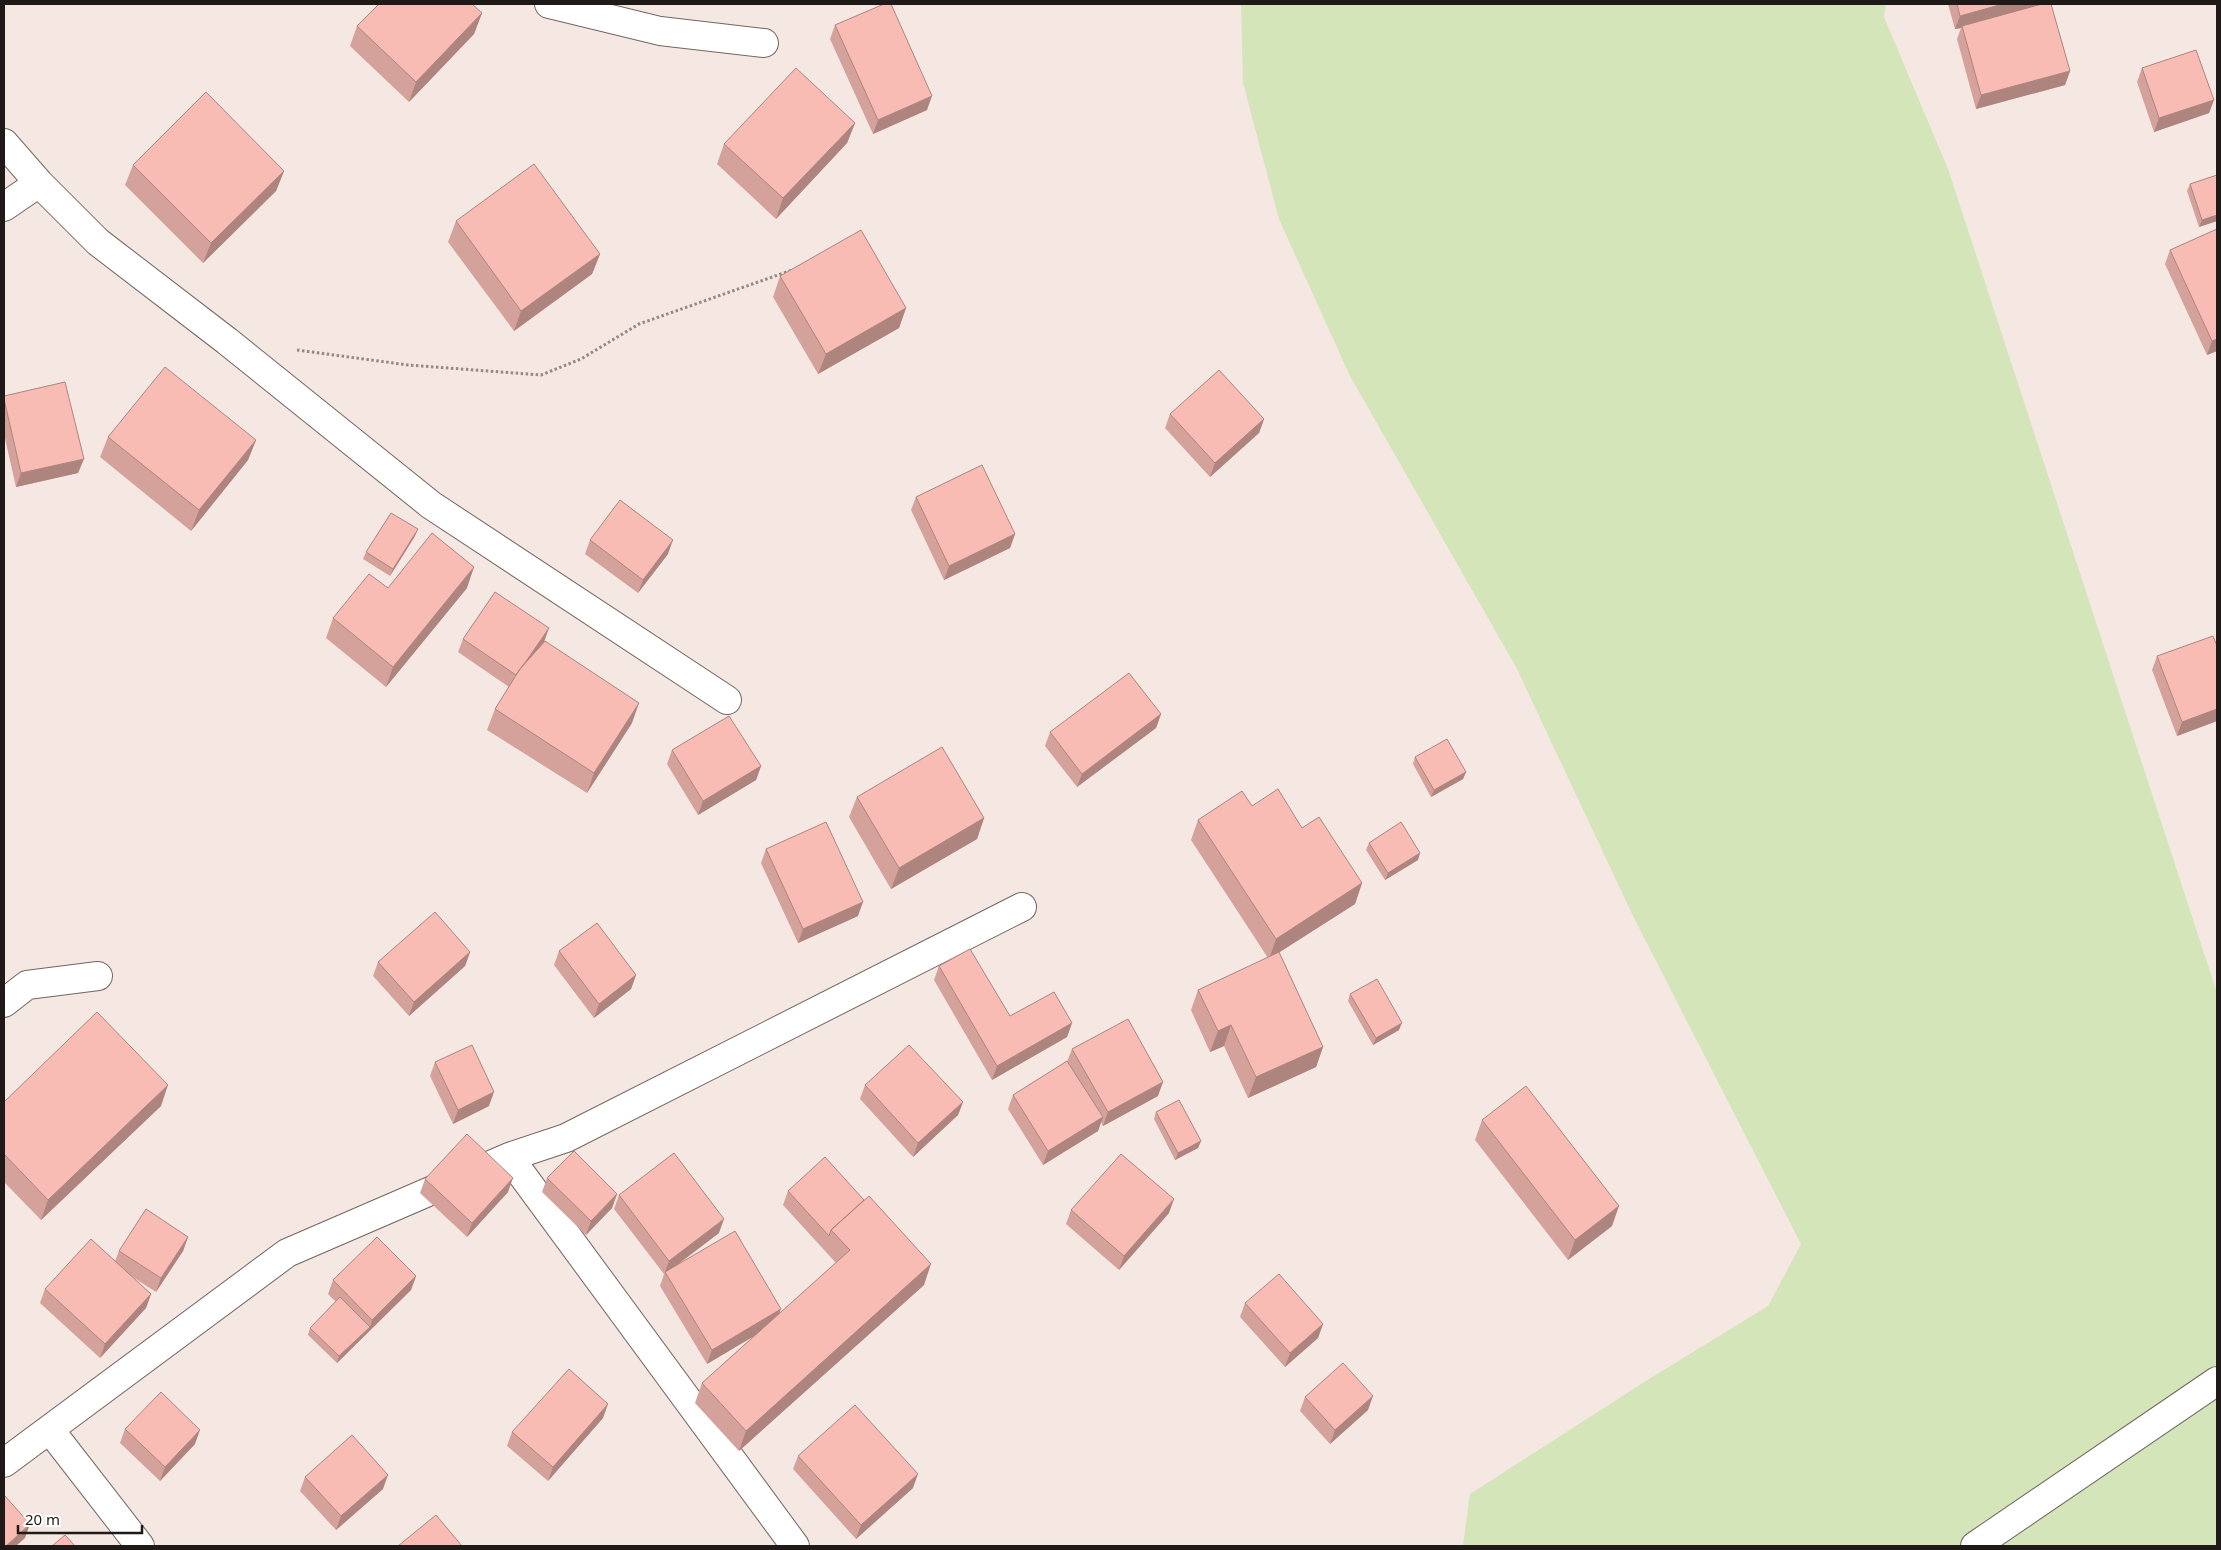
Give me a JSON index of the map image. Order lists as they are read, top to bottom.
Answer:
{
  "scale_bar": "20 m"
}
